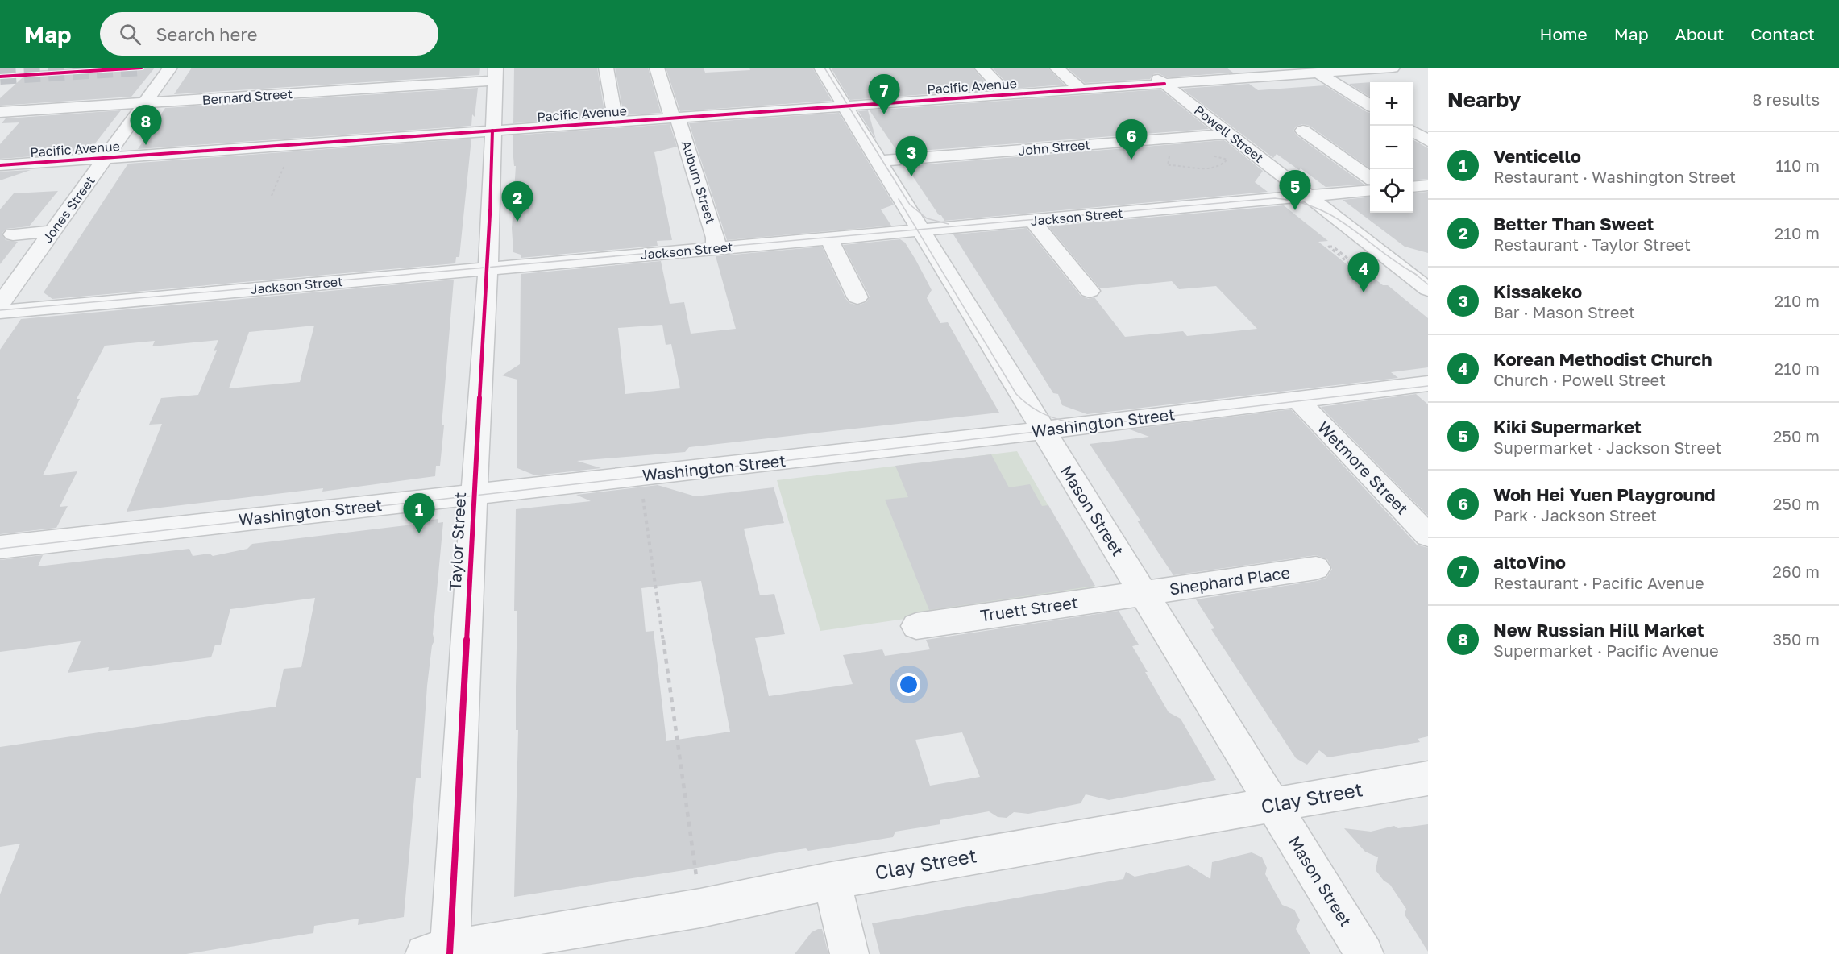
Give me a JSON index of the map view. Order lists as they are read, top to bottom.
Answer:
{
  "streets": {
    "street": [
      "Pacific Avenue",
      "Bernard Street",
      "Powell Street",
      "John Street",
      "Auburn Street",
      "Jones Street",
      "Jackson Street",
      "Washington Street",
      "Wetmore Street",
      "Mason Street",
      "Taylor Street",
      "Shephard Place",
      "Truett Street",
      "Clay Street"
    ]
  },
  "crossings": [
    ["Pacific Avenue", "Powell Street"],
    ["Pacific Avenue", "Auburn Street"],
    ["Pacific Avenue", "Jones Street"],
    ["Pacific Avenue", "Mason Street"],
    ["Pacific Avenue", "Taylor Street"],
    ["Bernard Street", "Jones Street"],
    ["Bernard Street", "Taylor Street"],
    ["Powell Street", "John Street"],
    ["Powell Street", "Jackson Street"],
    ["John Street", "Mason Street"],
    ["Auburn Street", "Jackson Street"],
    ["Jackson Street", "Mason Street"],
    ["Jackson Street", "Taylor Street"],
    ["Washington Street", "Wetmore Street"],
    ["Washington Street", "Mason Street"],
    ["Washington Street", "Taylor Street"],
    ["Mason Street", "Shephard Place"],
    ["Mason Street", "Truett Street"],
    ["Mason Street", "Clay Street"],
    ["Taylor Street", "Clay Street"],
    ["Shephard Place", "Truett Street"]
  ],
  "page": {
    "header": "Map",
    "search": "Search here",
    "nav": [
      "Home",
      "Map",
      "About",
      "Contact"
    ],
    "heading": ["Nearby", "8 results"],
    "pins": [
      "7",
      "8",
      "6",
      "3",
      "5",
      "2",
      "4",
      "1"
    ],
    "map_buttons": ["+", "−"],
    "list": [
      {
        "mark": "1",
        "name": "Venticello",
        "note": "Restaurant · Washington Street",
        "value": "110 m"
      },
      {
        "mark": "2",
        "name": "Better Than Sweet",
        "note": "Restaurant · Taylor Street",
        "value": "210 m"
      },
      {
        "mark": "3",
        "name": "Kissakeko",
        "note": "Bar · Mason Street",
        "value": "210 m"
      },
      {
        "mark": "4",
        "name": "Korean Methodist Church",
        "note": "Church · Powell Street",
        "value": "210 m"
      },
      {
        "mark": "5",
        "name": "Kiki Supermarket",
        "note": "Supermarket · Jackson Street",
        "value": "250 m"
      },
      {
        "mark": "6",
        "name": "Woh Hei Yuen Playground",
        "note": "Park · Jackson Street",
        "value": "250 m"
      },
      {
        "mark": "7",
        "name": "altoVino",
        "note": "Restaurant · Pacific Avenue",
        "value": "260 m"
      },
      {
        "mark": "8",
        "name": "New Russian Hill Market",
        "note": "Supermarket · Pacific Avenue",
        "value": "350 m"
      }
    ]
  }
}
